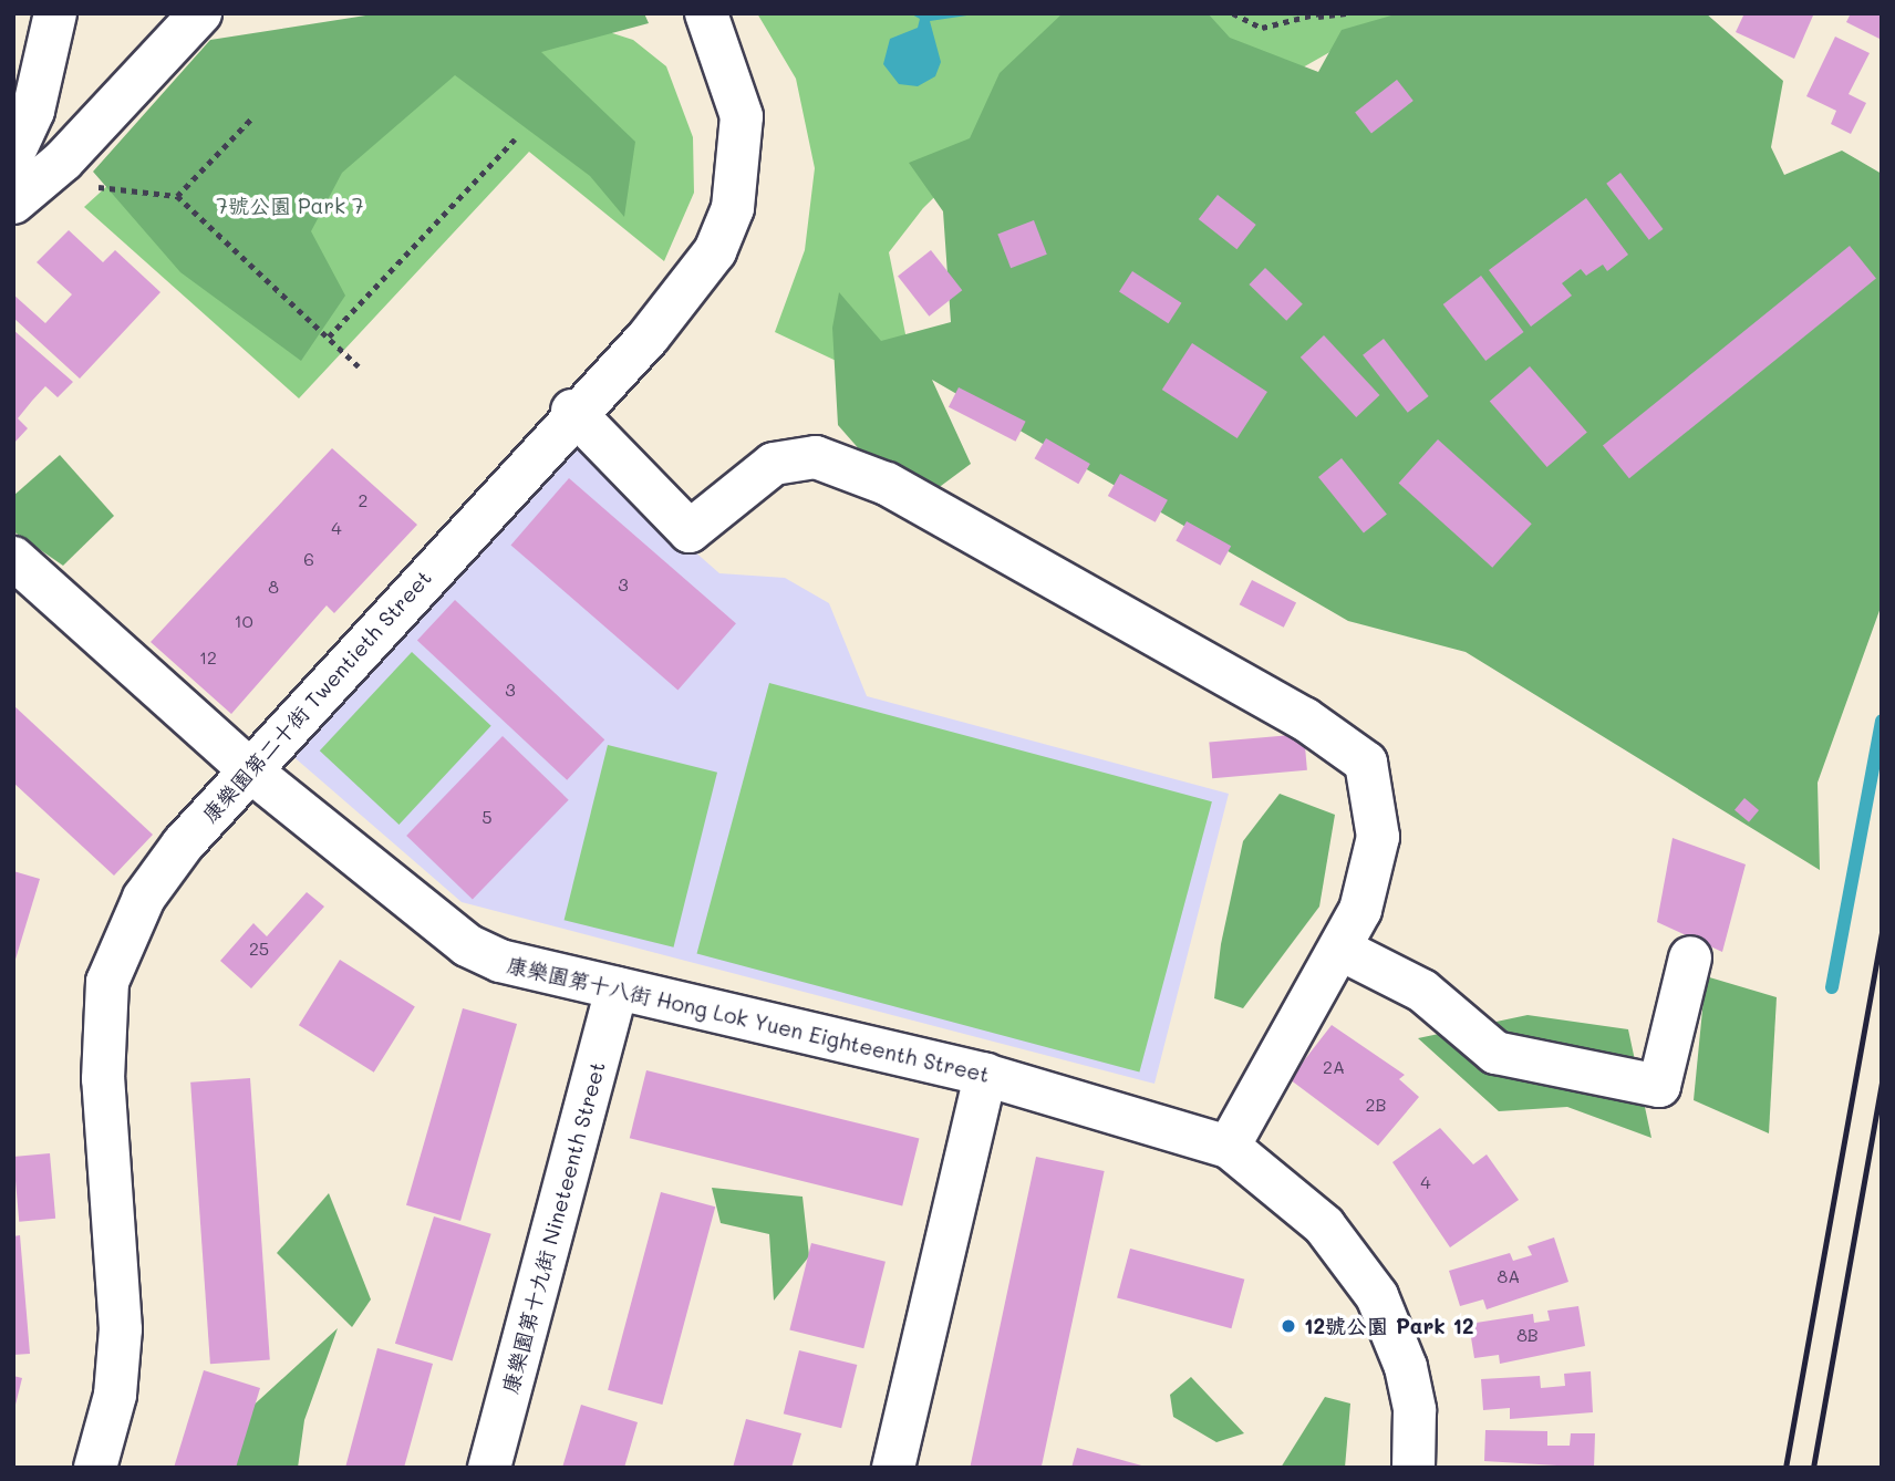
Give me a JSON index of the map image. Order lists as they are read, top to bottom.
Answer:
{
  "streets": {
    "street": ["康樂園第二十街 Twentieth Street", "康樂園第十八街 Hong Lok Yuen Eighteenth Street", "康樂園第十九街 Nineteenth Street"]
  },
  "crossings": [
    ["康樂園第二十街 Twentieth Street", "康樂園第十八街 Hong Lok Yuen Eighteenth Street"],
    ["康樂園第十八街 Hong Lok Yuen Eighteenth Street", "康樂園第十九街 Nineteenth Street"]
  ],
  "parks": ["7號公園 Park 7"],
  "places": ["12號公園 Park 12"],
  "house_numbers": [
    "2",
    "4",
    "6",
    "3",
    "8",
    "10",
    "12",
    "3",
    "5",
    "25",
    "2A",
    "2B",
    "4",
    "8A",
    "8B"
  ]
}
